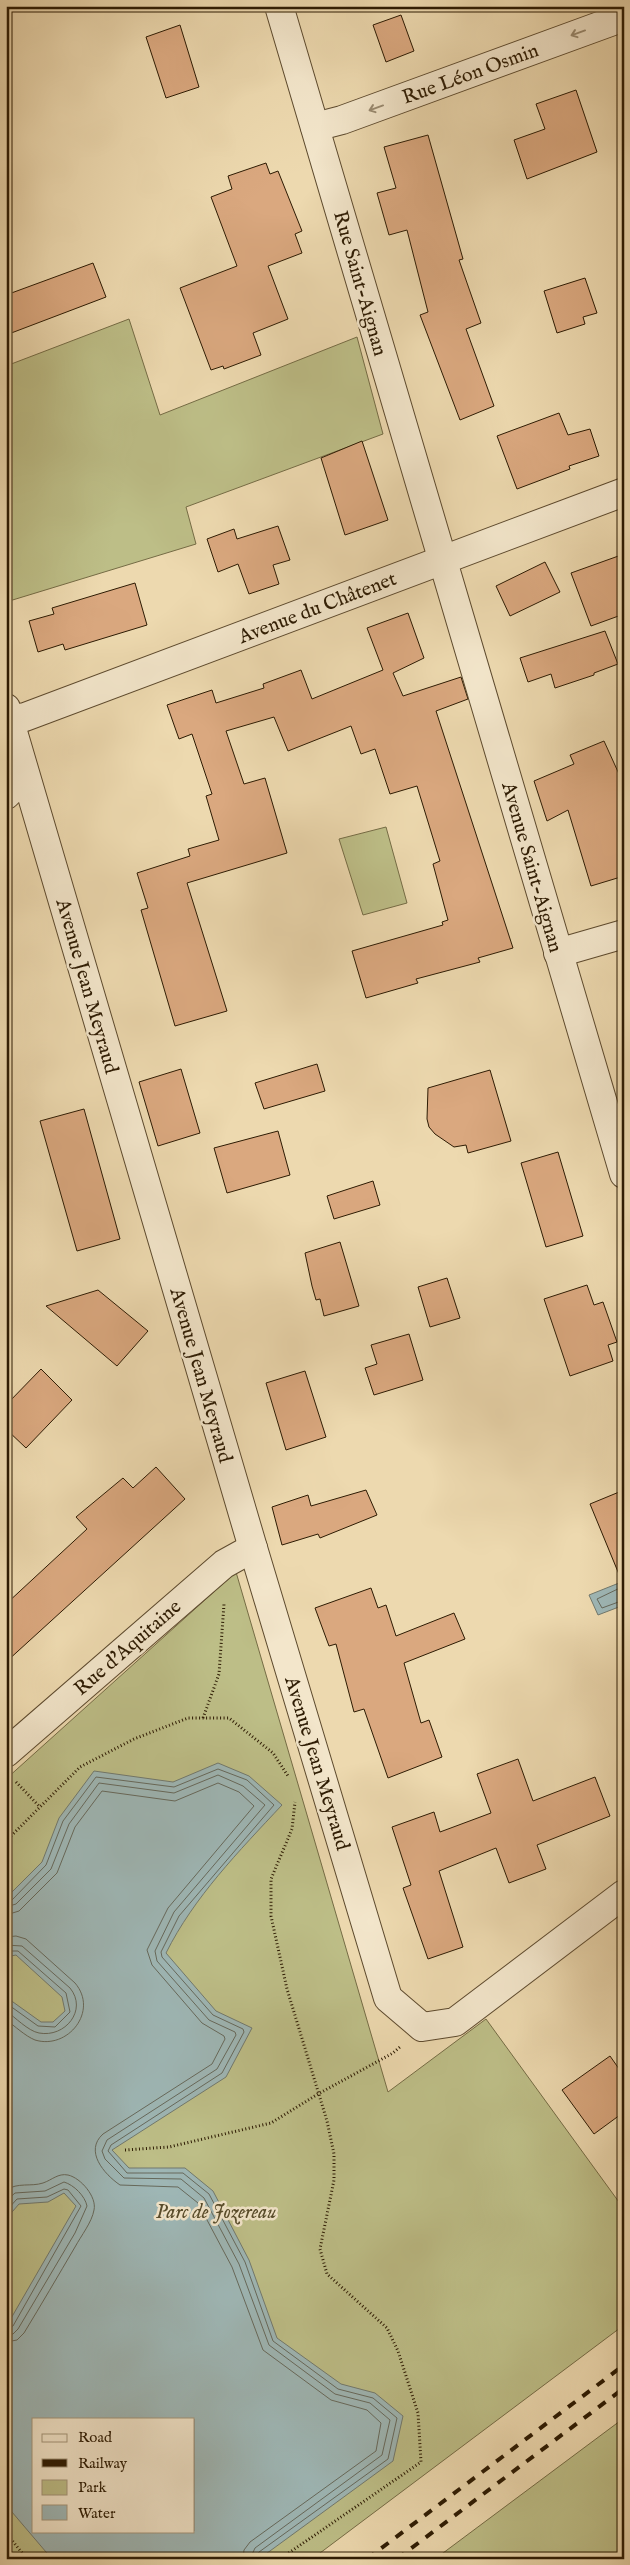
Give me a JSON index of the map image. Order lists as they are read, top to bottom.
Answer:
{
  "streets": {
    "street": [
      "Rue Léon Osmin",
      "Rue Saint-Aignan",
      "Avenue du Châtenet",
      "Avenue Saint-Aignan",
      "Avenue Jean Meyraud",
      "Rue d'Aquitaine"
    ]
  },
  "crossings": [
    ["Rue Léon Osmin", "Rue Saint-Aignan"],
    ["Rue Saint-Aignan", "Avenue du Châtenet"],
    ["Rue Saint-Aignan", "Avenue Saint-Aignan"],
    ["Avenue du Châtenet", "Avenue Saint-Aignan"],
    ["Avenue du Châtenet", "Avenue Jean Meyraud"],
    ["Avenue Jean Meyraud", "Rue d'Aquitaine"]
  ],
  "one_way": ["Rue Léon Osmin"],
  "parks": ["Parc de Jozereau"],
  "legend": [
    "Road",
    "Railway",
    "Park",
    "Water"
  ]
}
